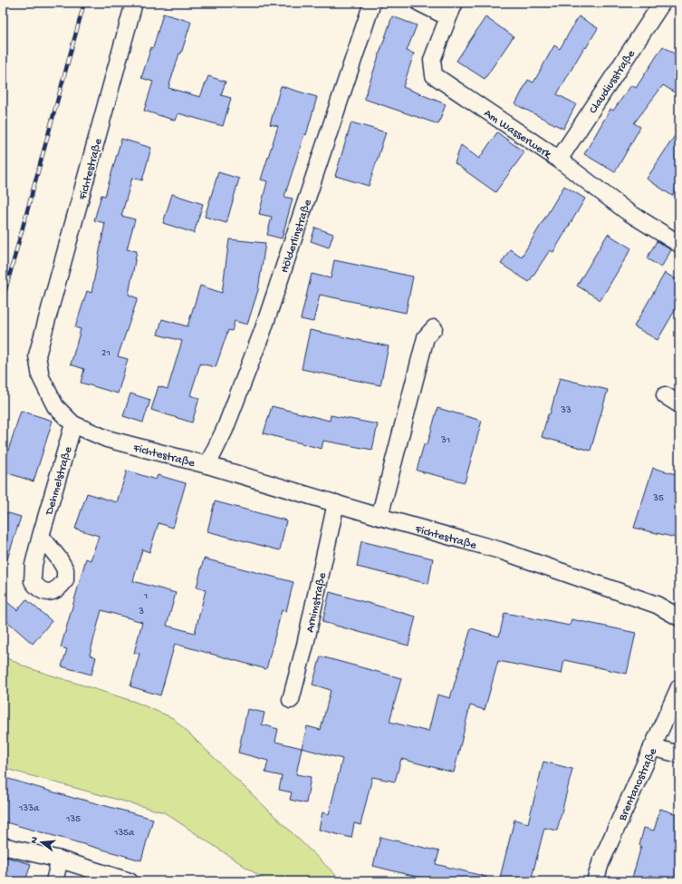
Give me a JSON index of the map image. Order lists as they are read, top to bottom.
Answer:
{
  "streets": {
    "street": [
      "Claudiusstraße",
      "Am Wasserwerk",
      "Fichtestraße",
      "Hölderlinstraße",
      "Dehmelstraße",
      "Arnimstraße",
      "Brentanostraße"
    ]
  },
  "crossings": [
    ["Claudiusstraße", "Am Wasserwerk"],
    ["Fichtestraße", "Hölderlinstraße"],
    ["Fichtestraße", "Dehmelstraße"],
    ["Fichtestraße", "Arnimstraße"]
  ],
  "house_numbers": [
    "21",
    "33",
    "31",
    "35",
    "1",
    "3",
    "133a",
    "135",
    "135a"
  ],
  "north": "left"
}
